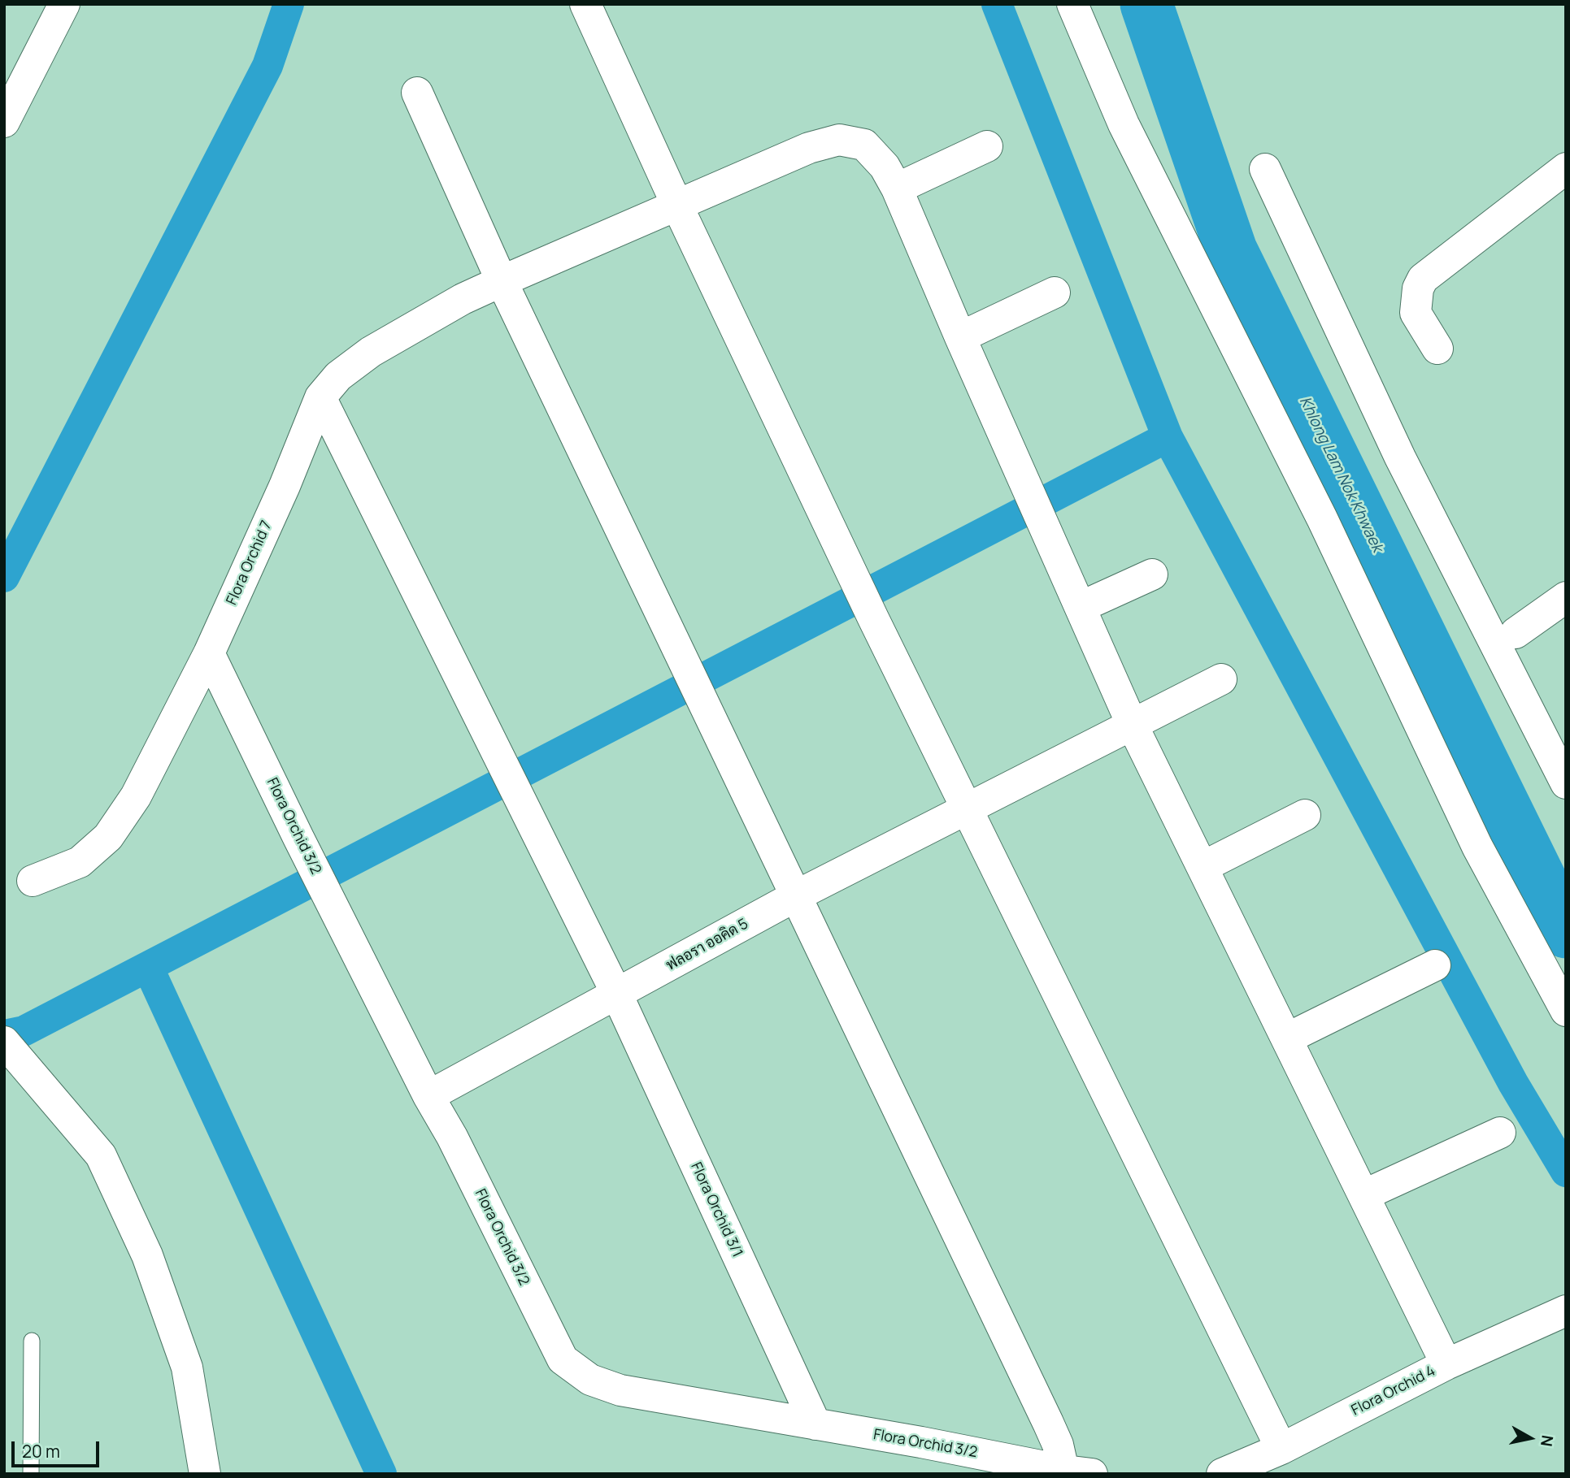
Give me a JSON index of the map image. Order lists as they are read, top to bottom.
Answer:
{
  "streets": {
    "street": [
      "Flora Orchid 7",
      "Flora Orchid 3/2",
      "ฟลอรา ออคิด 5",
      "Flora Orchid 3/1",
      "Flora Orchid 4"
    ]
  },
  "crossings": [
    ["Flora Orchid 7", "Flora Orchid 3/2"],
    ["Flora Orchid 7", "ฟลอรา ออคิด 5"],
    ["Flora Orchid 7", "Flora Orchid 3/1"],
    ["Flora Orchid 7", "Flora Orchid 4"],
    ["Flora Orchid 3/2", "ฟลอรา ออคิด 5"],
    ["Flora Orchid 3/2", "Flora Orchid 3/1"],
    ["ฟลอรา ออคิด 5", "Flora Orchid 3/1"]
  ],
  "water": ["Khlong Lam Nok Khwaek"],
  "scale_bar": "20 m",
  "north": "right"
}
